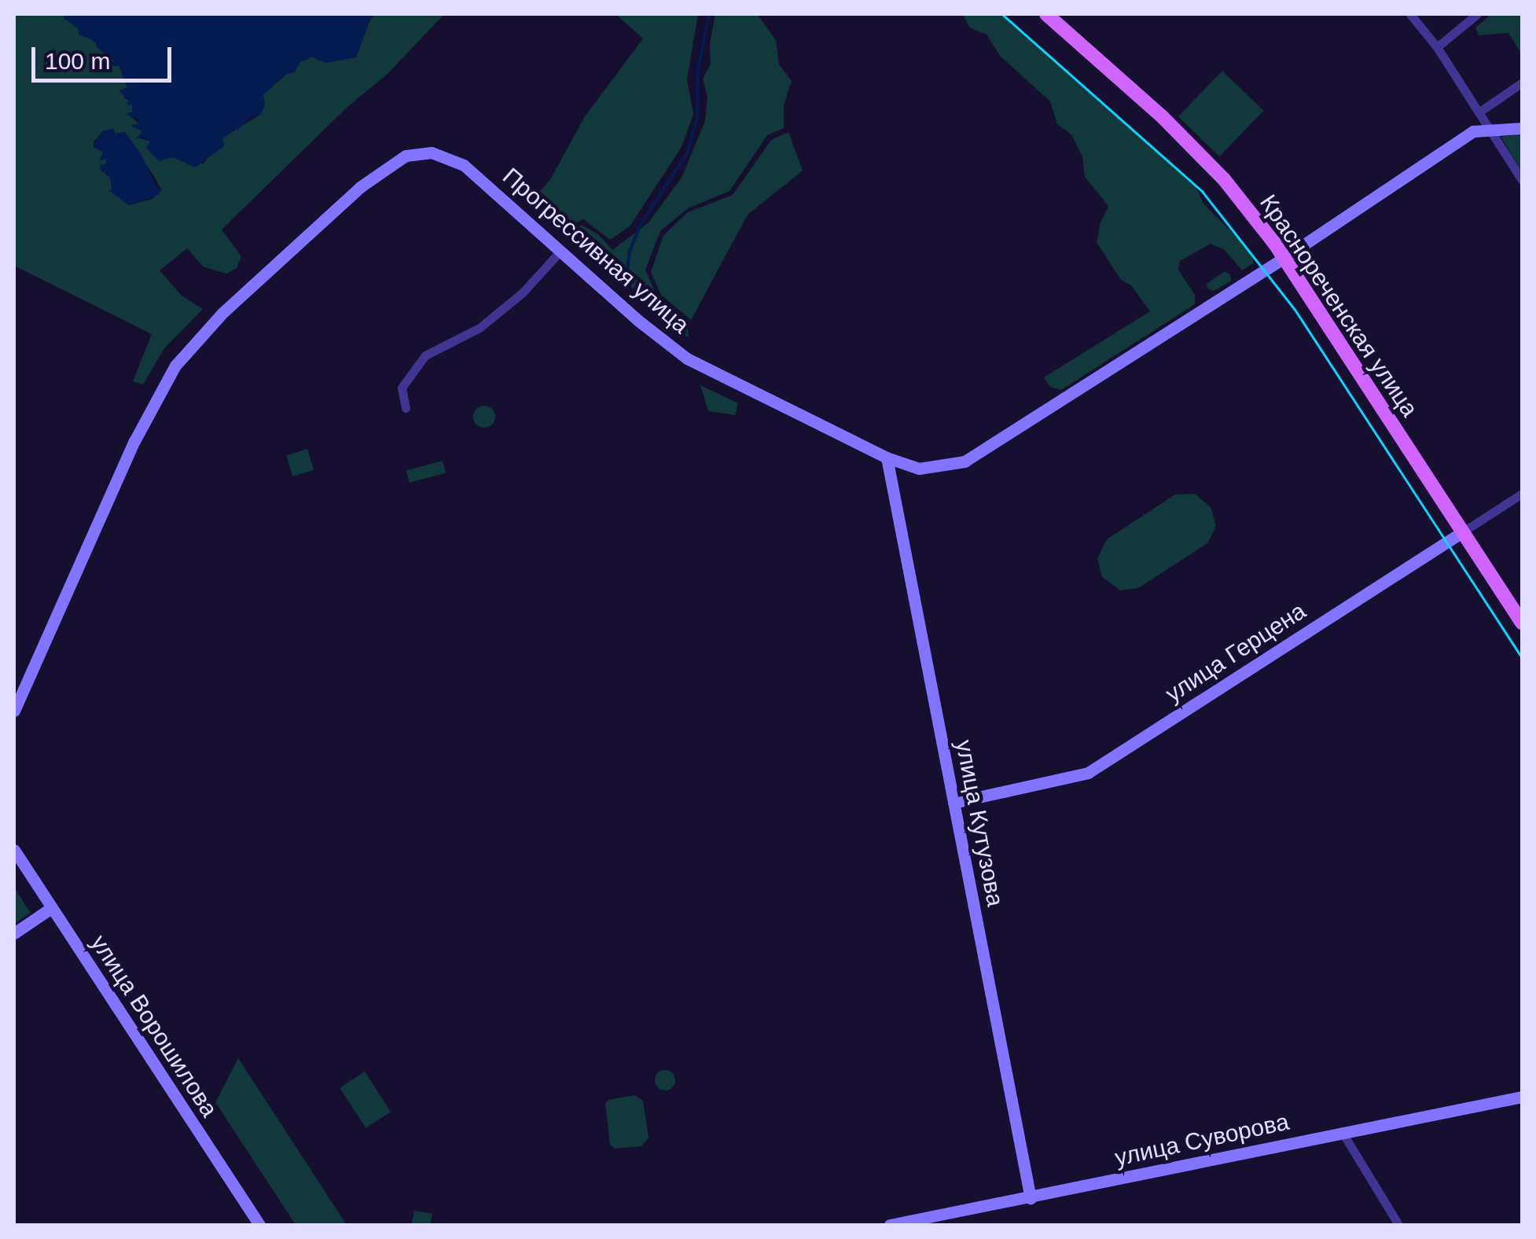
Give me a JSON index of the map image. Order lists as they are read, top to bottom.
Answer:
{
  "streets": {
    "main road": ["Краснореченская улица"],
    "street": [
      "Прогрессивная улица",
      "улица Герцена",
      "улица Кутузова",
      "улица Ворошилова",
      "улица Суворова"
    ]
  },
  "crossings": [
    ["Прогрессивная улица", "Краснореченская улица"],
    ["Прогрессивная улица", "улица Кутузова"],
    ["Краснореченская улица", "улица Герцена"],
    ["улица Герцена", "улица Кутузова"],
    ["улица Кутузова", "улица Суворова"]
  ],
  "scale_bar": "100 m"
}
